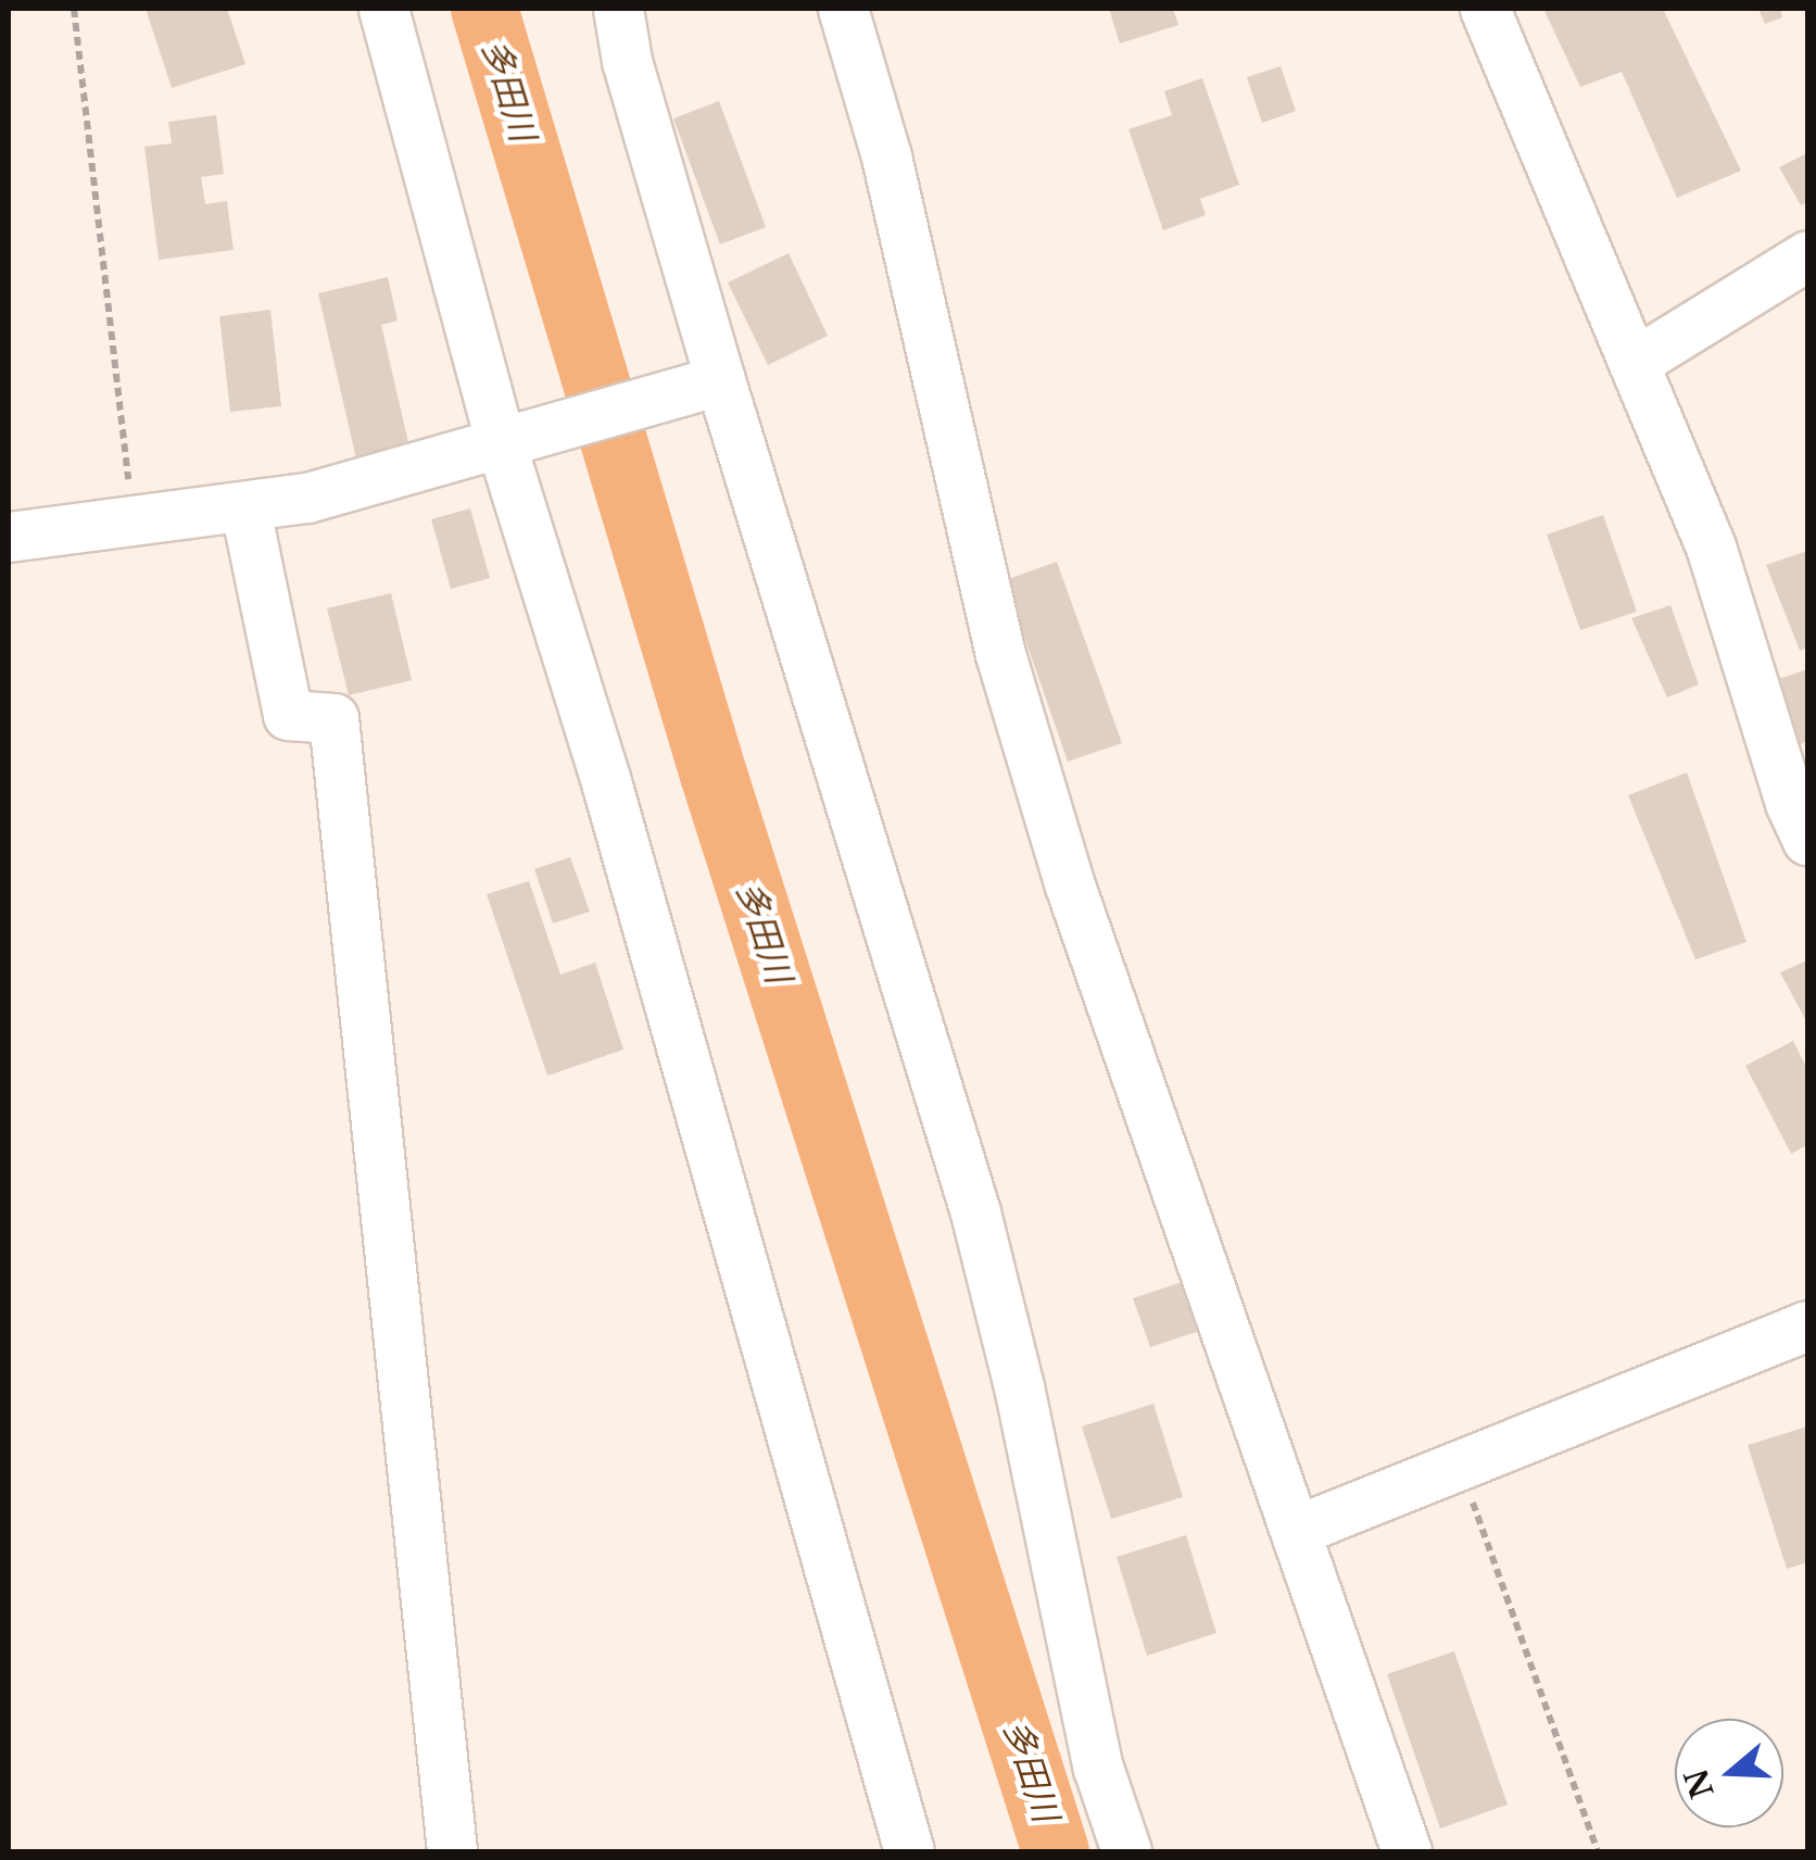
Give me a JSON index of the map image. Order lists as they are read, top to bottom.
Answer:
{
  "water": ["多田川"],
  "north": "left"
}
